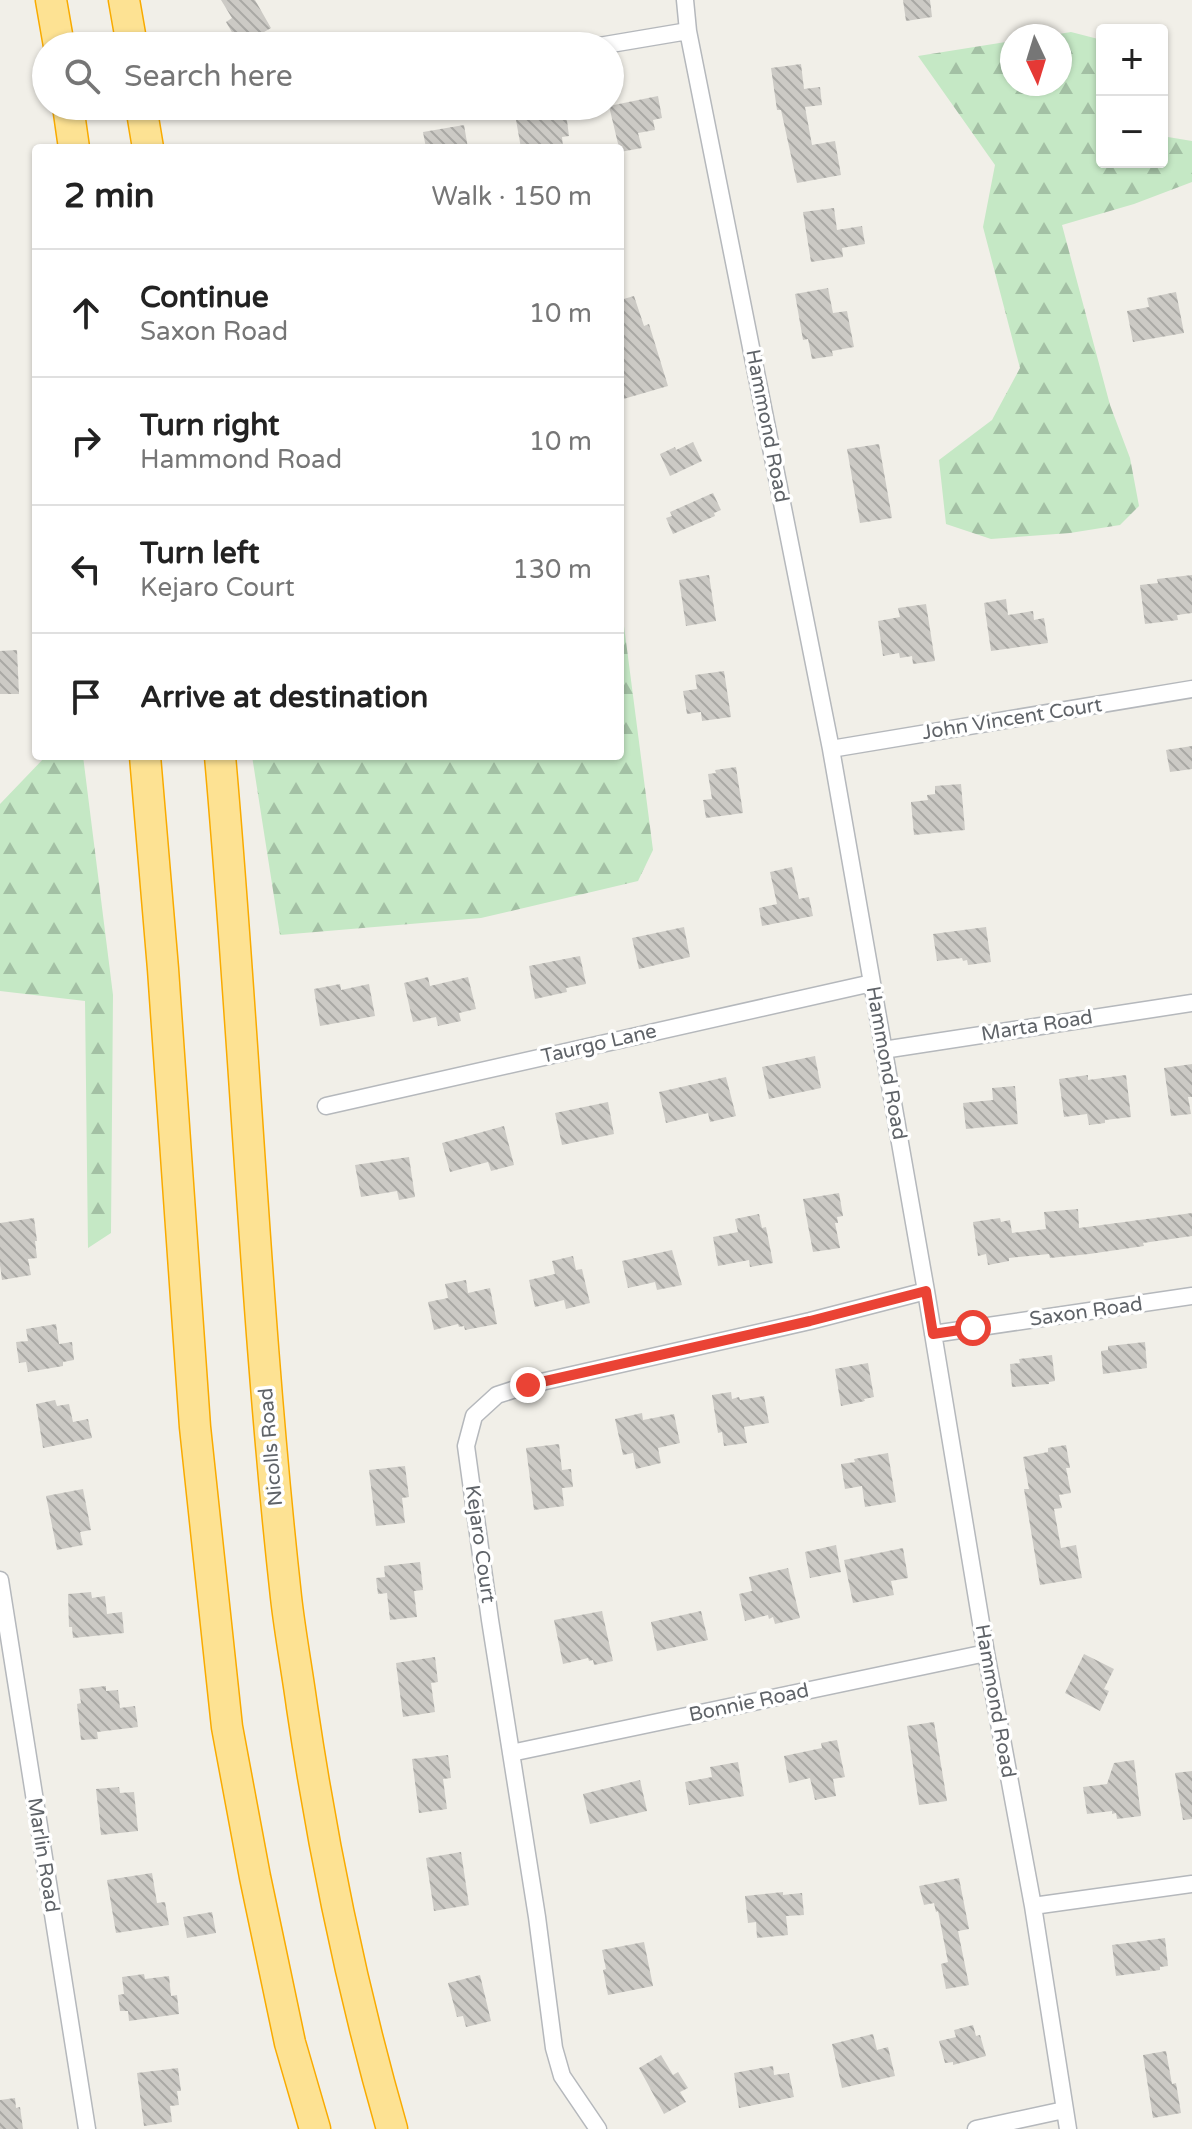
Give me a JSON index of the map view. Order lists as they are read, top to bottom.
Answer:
{
  "streets": {
    "highway": ["Nicolls Road"],
    "street": [
      "Hammond Road",
      "John Vincent Court",
      "Marta Road",
      "Taurgo Lane",
      "Saxon Road",
      "Kejaro Court",
      "Bonnie Road",
      "Marlin Road"
    ]
  },
  "crossings": [
    ["Hammond Road", "John Vincent Court"],
    ["Hammond Road", "Marta Road"],
    ["Hammond Road", "Taurgo Lane"],
    ["Hammond Road", "Saxon Road"],
    ["Hammond Road", "Kejaro Court"],
    ["Hammond Road", "Bonnie Road"],
    ["Kejaro Court", "Bonnie Road"]
  ],
  "north": "bottom",
  "page": {
    "map_buttons": ["+", "−"],
    "search": "Search here",
    "heading": ["2 min", "Walk · 150 m"],
    "list": [
      ["Continue", "Saxon Road", "10 m"],
      ["Turn right", "Hammond Road", "10 m"],
      ["Turn left", "Kejaro Court", "130 m"],
      "Arrive at destination"
    ]
  }
}
